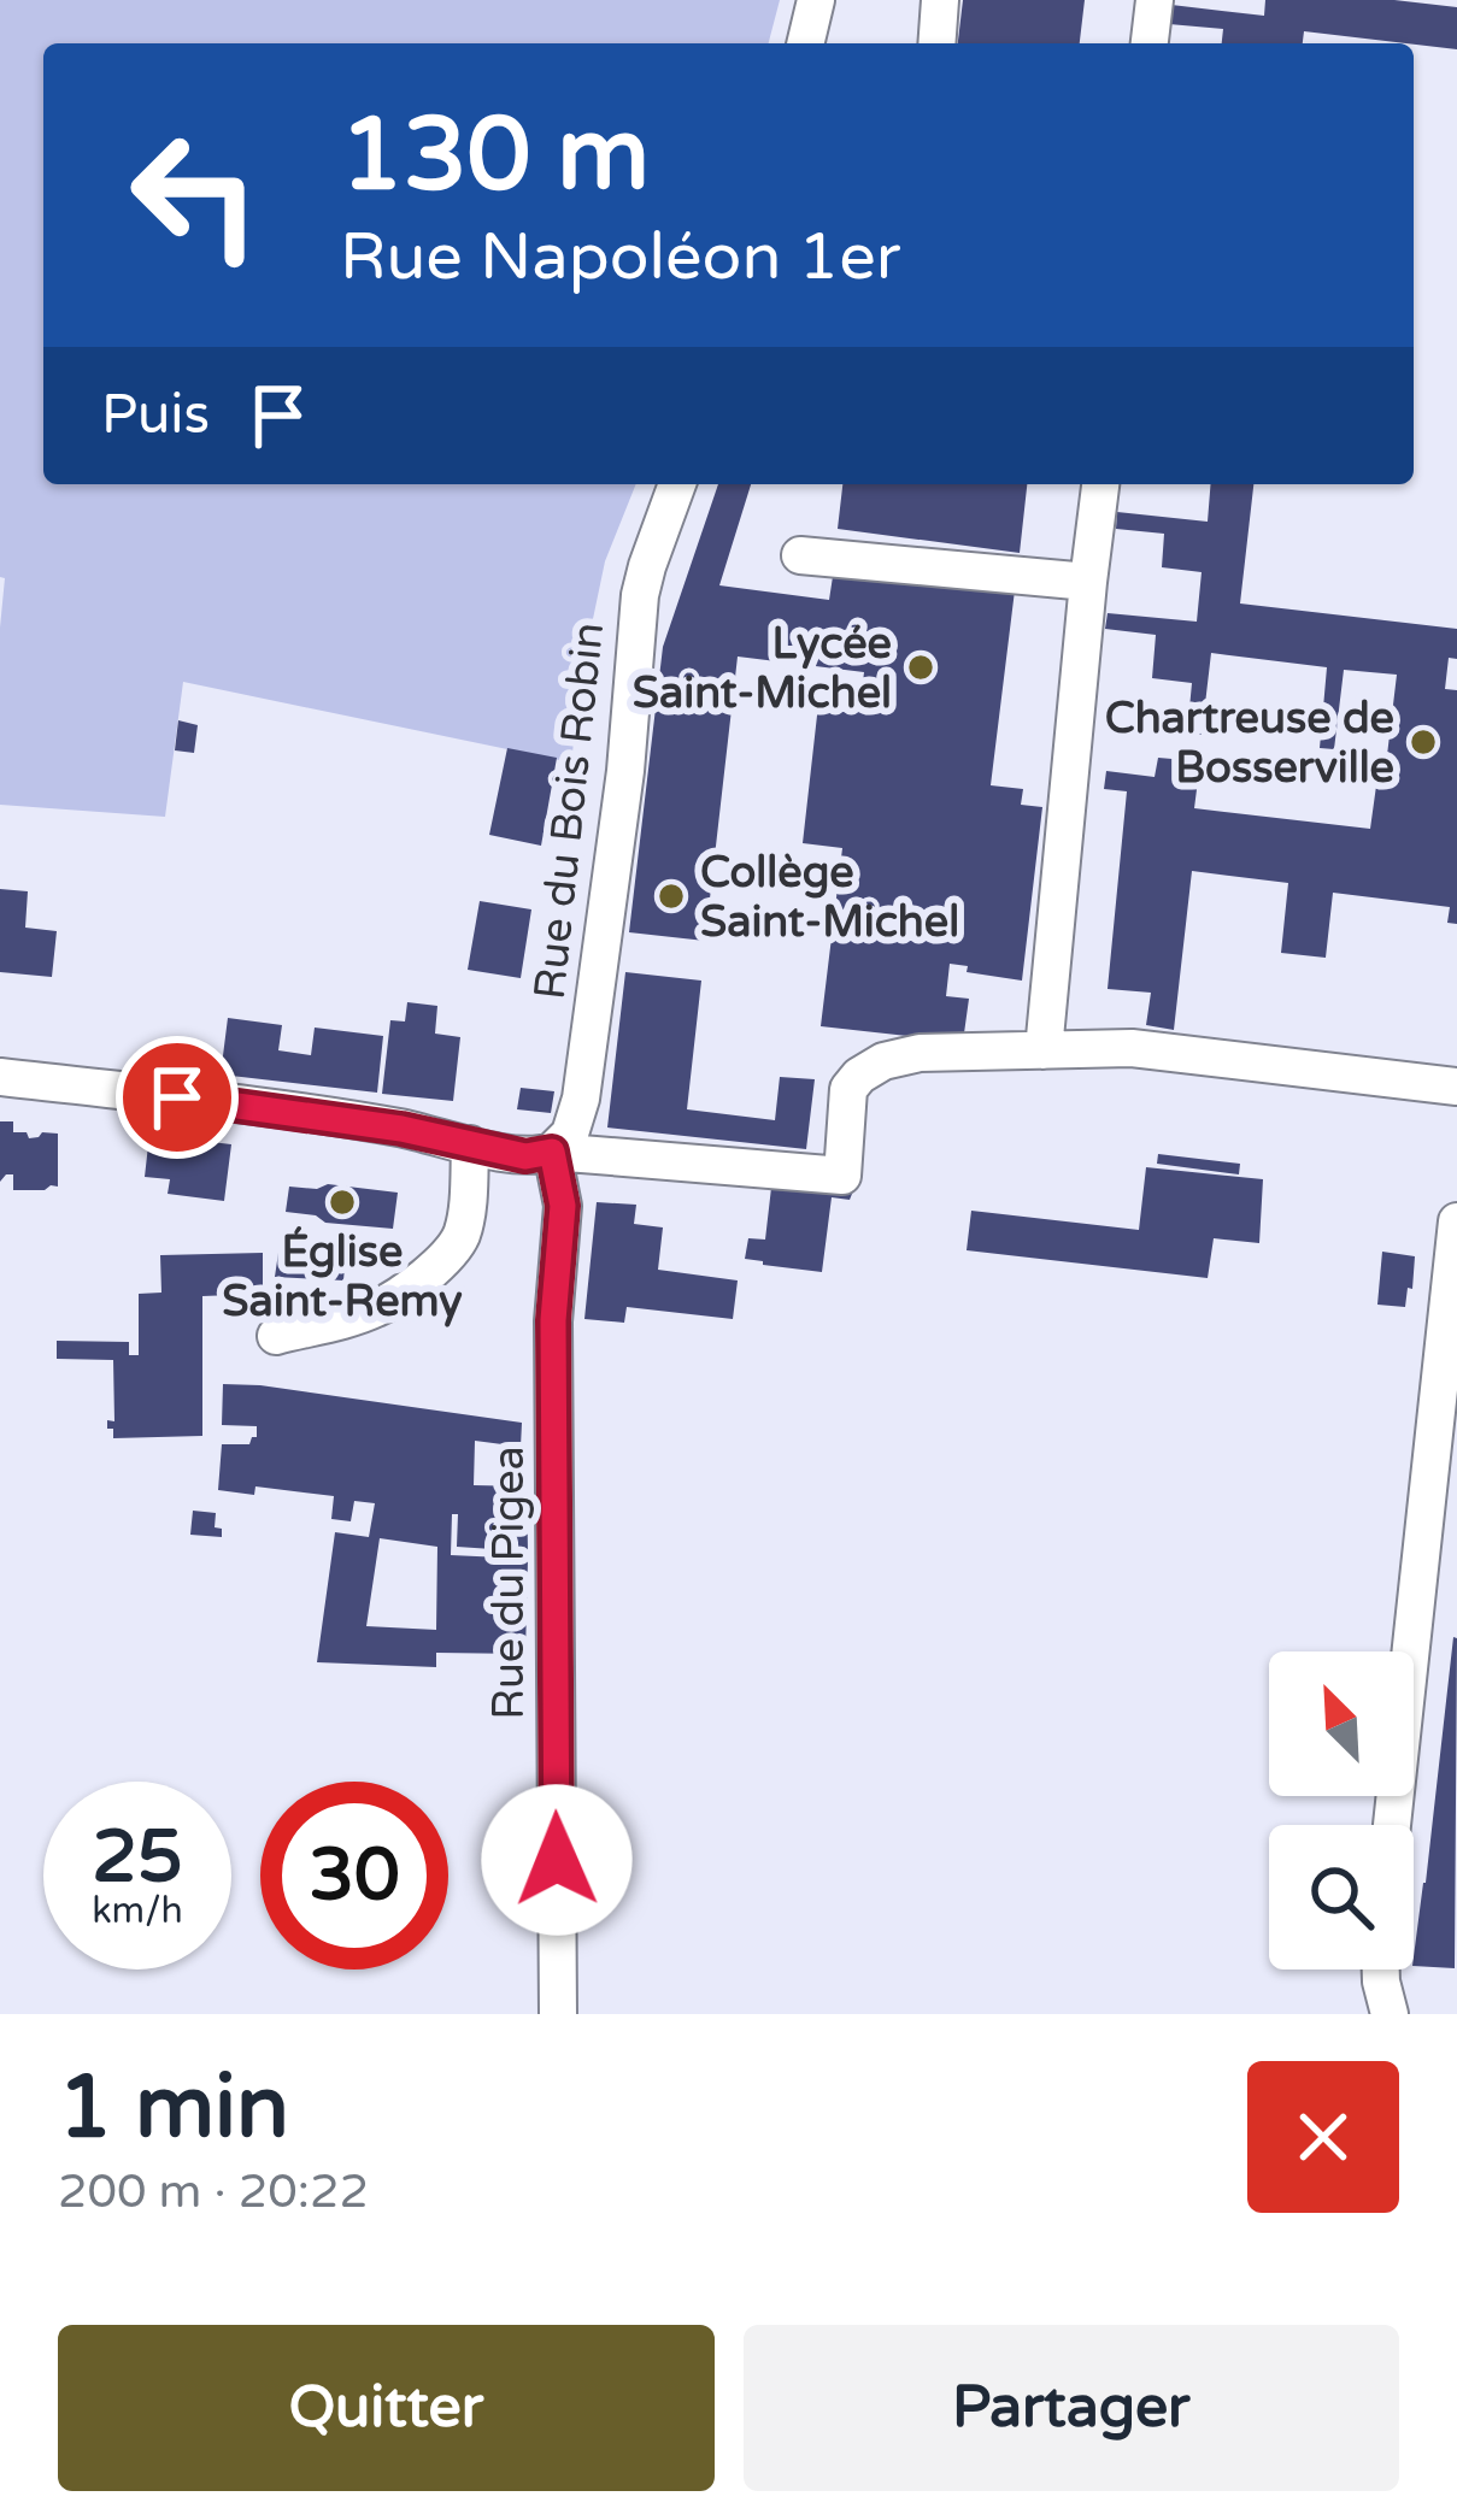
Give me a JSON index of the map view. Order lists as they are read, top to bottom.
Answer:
{
  "streets": {
    "street": ["Rue du Bois Robin", "Rue du Pigea"]
  },
  "crossings": [
    ["Rue du Bois Robin", "Rue du Pigea"]
  ],
  "places": [
    "Lycée Saint-Michel",
    "Chartreuse de Bosserville",
    "Collège Saint-Michel",
    "Église Saint-Remy"
  ],
  "north": "top left",
  "page": {
    "turn": ["130 m", "Rue Napoléon 1er"],
    "then": "Puis",
    "speed": "25 km/h",
    "limit": "30",
    "heading": ["1 min", "200 m · 20:22"],
    "buttons": ["Quitter", "Partager"]
  }
}
